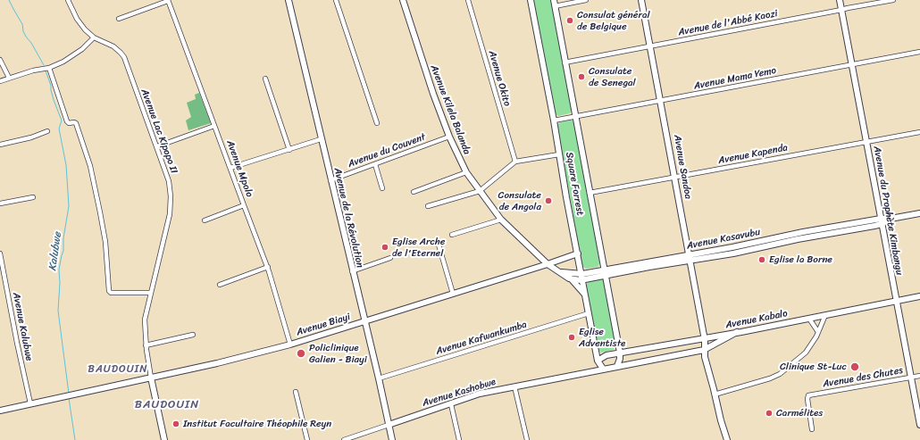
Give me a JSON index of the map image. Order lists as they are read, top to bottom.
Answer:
{
  "streets": {
    "street": [
      "Avenue de l'Abbé Kaozi",
      "Avenue Okito",
      "Avenue Mama Yemo",
      "Avenue Kilela Balanda",
      "Avenue Lac Kipopo II",
      "Avenue du Couvent",
      "Avenue Kapenda",
      "Avenue Sandoa",
      "Avenue Mpolo",
      "Square Forrest",
      "Avenue du Prophète Kimbangu",
      "Avenue de la Révolution",
      "Avenue Kasavubu",
      "Avenue Kabalo",
      "Avenue Biayi",
      "Avenue Kalubwe",
      "Avenue Kafwankumba",
      "Avenue des Chutes",
      "Avenue Kashobwe"
    ]
  },
  "crossings": [
    ["Avenue de l'Abbé Kaozi", "Avenue Sandoa"],
    ["Avenue de l'Abbé Kaozi", "Square Forrest"],
    ["Avenue de l'Abbé Kaozi", "Avenue du Prophète Kimbangu"],
    ["Avenue Mama Yemo", "Avenue Sandoa"],
    ["Avenue Mama Yemo", "Square Forrest"],
    ["Avenue Mama Yemo", "Avenue du Prophète Kimbangu"],
    ["Avenue Kilela Balanda", "Avenue du Couvent"],
    ["Avenue Kilela Balanda", "Square Forrest"],
    ["Avenue Kilela Balanda", "Avenue Kasavubu"],
    ["Avenue Kilela Balanda", "Avenue Biayi"],
    ["Avenue Lac Kipopo II", "Avenue Biayi"],
    ["Avenue du Couvent", "Avenue de la Révolution"],
    ["Avenue Kapenda", "Avenue Sandoa"],
    ["Avenue Kapenda", "Square Forrest"],
    ["Avenue Kapenda", "Avenue du Prophète Kimbangu"],
    ["Avenue Sandoa", "Avenue Kasavubu"],
    ["Avenue Sandoa", "Avenue Kabalo"],
    ["Avenue Mpolo", "Avenue Biayi"],
    ["Square Forrest", "Avenue Kasavubu"],
    ["Square Forrest", "Avenue Kabalo"],
    ["Square Forrest", "Avenue Biayi"],
    ["Square Forrest", "Avenue Kafwankumba"],
    ["Square Forrest", "Avenue Kashobwe"],
    ["Avenue du Prophète Kimbangu", "Avenue Kasavubu"],
    ["Avenue du Prophète Kimbangu", "Avenue Kabalo"],
    ["Avenue du Prophète Kimbangu", "Avenue des Chutes"],
    ["Avenue de la Révolution", "Avenue Biayi"],
    ["Avenue de la Révolution", "Avenue Kafwankumba"],
    ["Avenue de la Révolution", "Avenue Kashobwe"],
    ["Avenue Biayi", "Avenue Kalubwe"]
  ],
  "districts": ["BAUDOUIN", "BAUDOUIN"],
  "water": ["Kalubwe"],
  "places": [
    "Consulat général de Belgique",
    "Consulate de Senegal",
    "Consulate de Angola",
    "Eglise Arche de l'Eternel",
    "Eglise la Borne",
    "Eglise Adventiste",
    "Policlinique Galien - Biayi",
    "Clinique St-Luc",
    "Carmélites",
    "Institut Facultaire Théophile Reyn"
  ]
}
